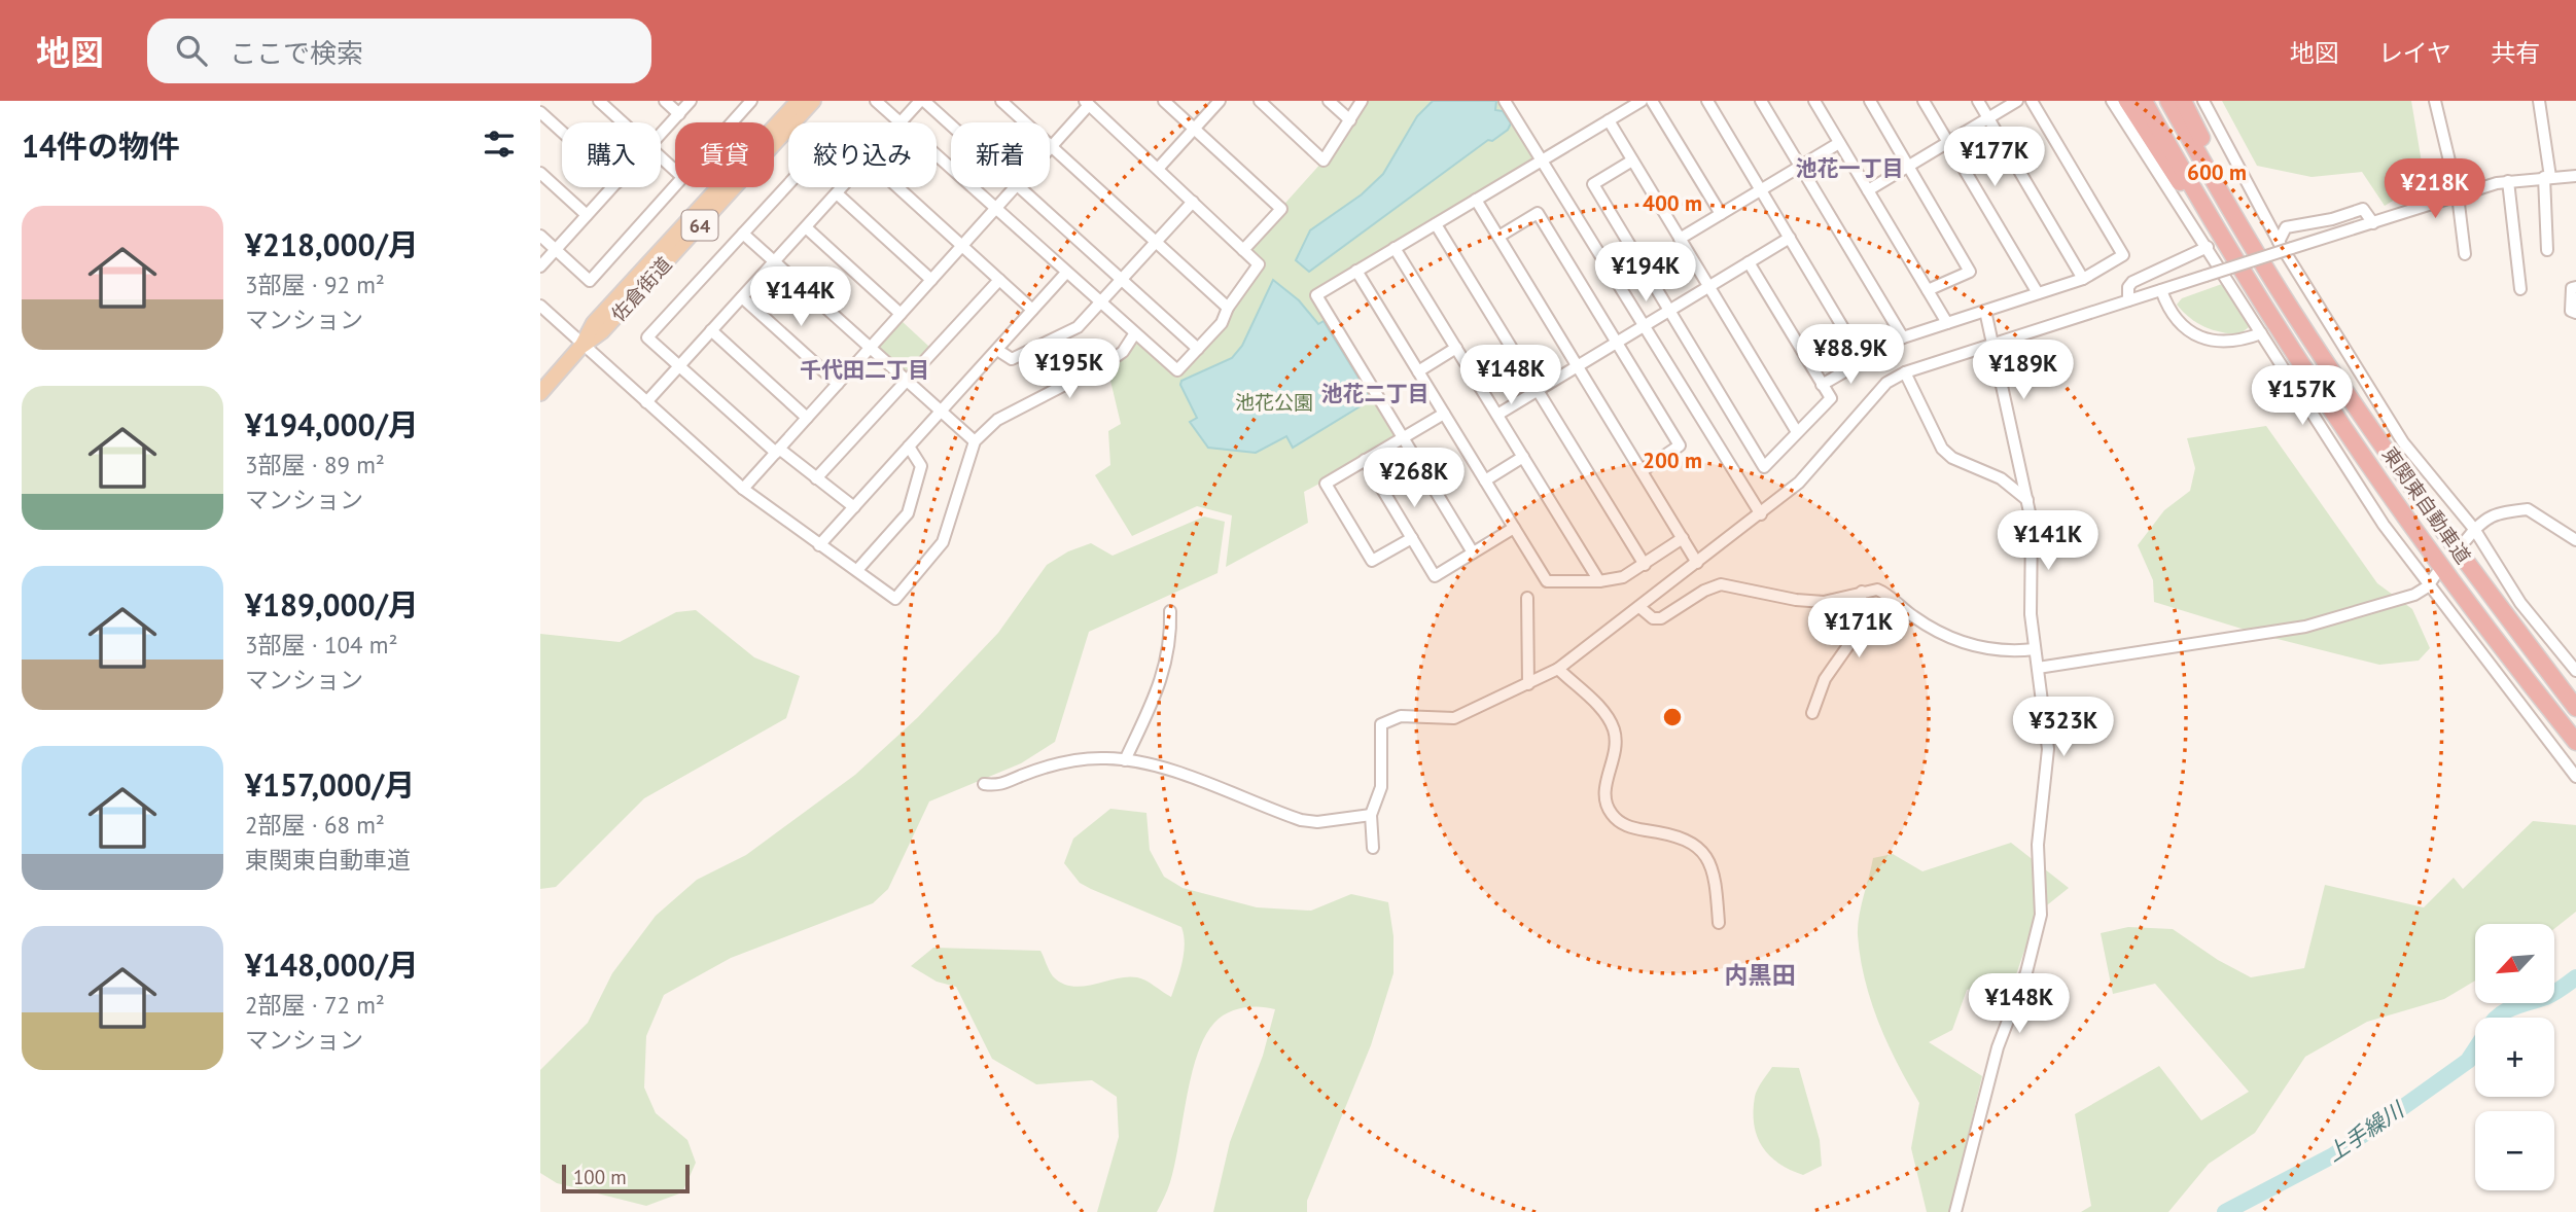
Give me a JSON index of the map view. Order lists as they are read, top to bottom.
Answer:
{
  "streets": {
    "highway": ["東関東自動車道"],
    "main road": ["64", "佐倉街道"]
  },
  "districts": [
    "池花一丁目",
    "千代田二丁目",
    "池花二丁目",
    "内黒田"
  ],
  "water": ["上手繰川"],
  "parks": ["池花公園"],
  "scale_bar": "100 m",
  "north": "bottom left",
  "page": {
    "header": "地図",
    "search": "ここで検索",
    "nav": ["地図", "レイヤ", "共有"],
    "heading": "14件の物件",
    "chip": [
      "購入",
      "賃貸",
      "絞り込み",
      "新着"
    ],
    "price": [
      "¥177K",
      "¥218K",
      "¥194K",
      "¥144K",
      "¥88.9K",
      "¥195K",
      "¥189K",
      "¥148K",
      "¥157K",
      "¥268K",
      "¥141K",
      "¥171K",
      "¥323K",
      "¥148K"
    ],
    "list": [
      {
        "name": "¥218,000/月",
        "note": "3部屋 · 92 m² · マンション"
      },
      {
        "name": "¥194,000/月",
        "note": "3部屋 · 89 m² · マンション"
      },
      {
        "name": "¥189,000/月",
        "note": "3部屋 · 104 m² · マンション"
      },
      {
        "name": "¥157,000/月",
        "note": "2部屋 · 68 m² · 東関東自動車道"
      },
      {
        "name": "¥148,000/月",
        "note": "2部屋 · 72 m² · マンション"
      }
    ],
    "map_buttons": ["+", "−"],
    "scale": "100 m"
  },
  "rings": ["600 m", "400 m", "200 m"]
}
